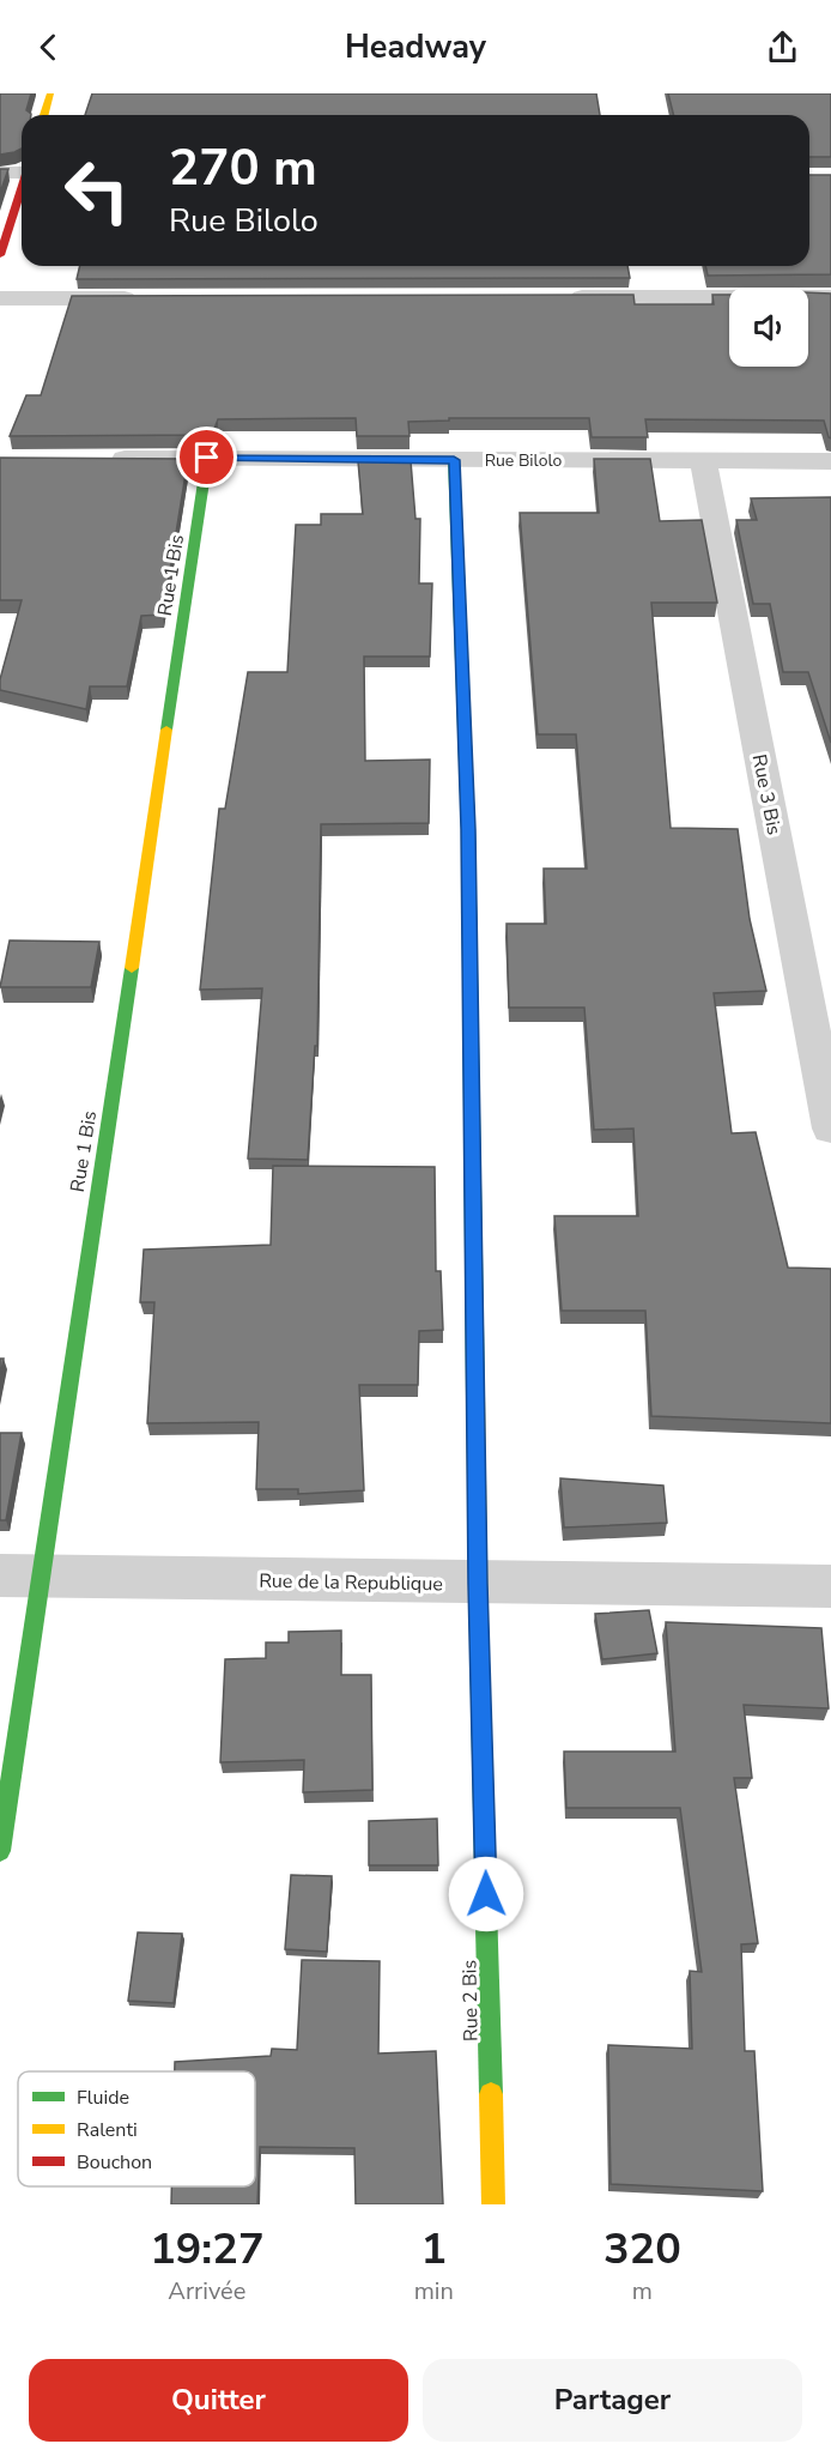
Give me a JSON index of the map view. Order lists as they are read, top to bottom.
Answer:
{
  "streets": {
    "street": [
      "Rue Bilolo",
      "Rue 1 Bis",
      "Rue 3 Bis",
      "Rue de la Republique",
      "Rue 2 Bis"
    ]
  },
  "crossings": [
    ["Rue Bilolo", "Rue 1 Bis"],
    ["Rue Bilolo", "Rue 3 Bis"],
    ["Rue Bilolo", "Rue 2 Bis"],
    ["Rue 1 Bis", "Rue de la Republique"],
    ["Rue de la Republique", "Rue 2 Bis"]
  ],
  "legend": ["Fluide", "Ralenti", "Bouchon"],
  "page": {
    "header": "Headway",
    "turn": ["270 m", "Rue Bilolo"],
    "eta": [
      "19:27",
      "Arrivée",
      "1",
      "min",
      "320",
      "m"
    ],
    "buttons": ["Quitter", "Partager"]
  }
}
